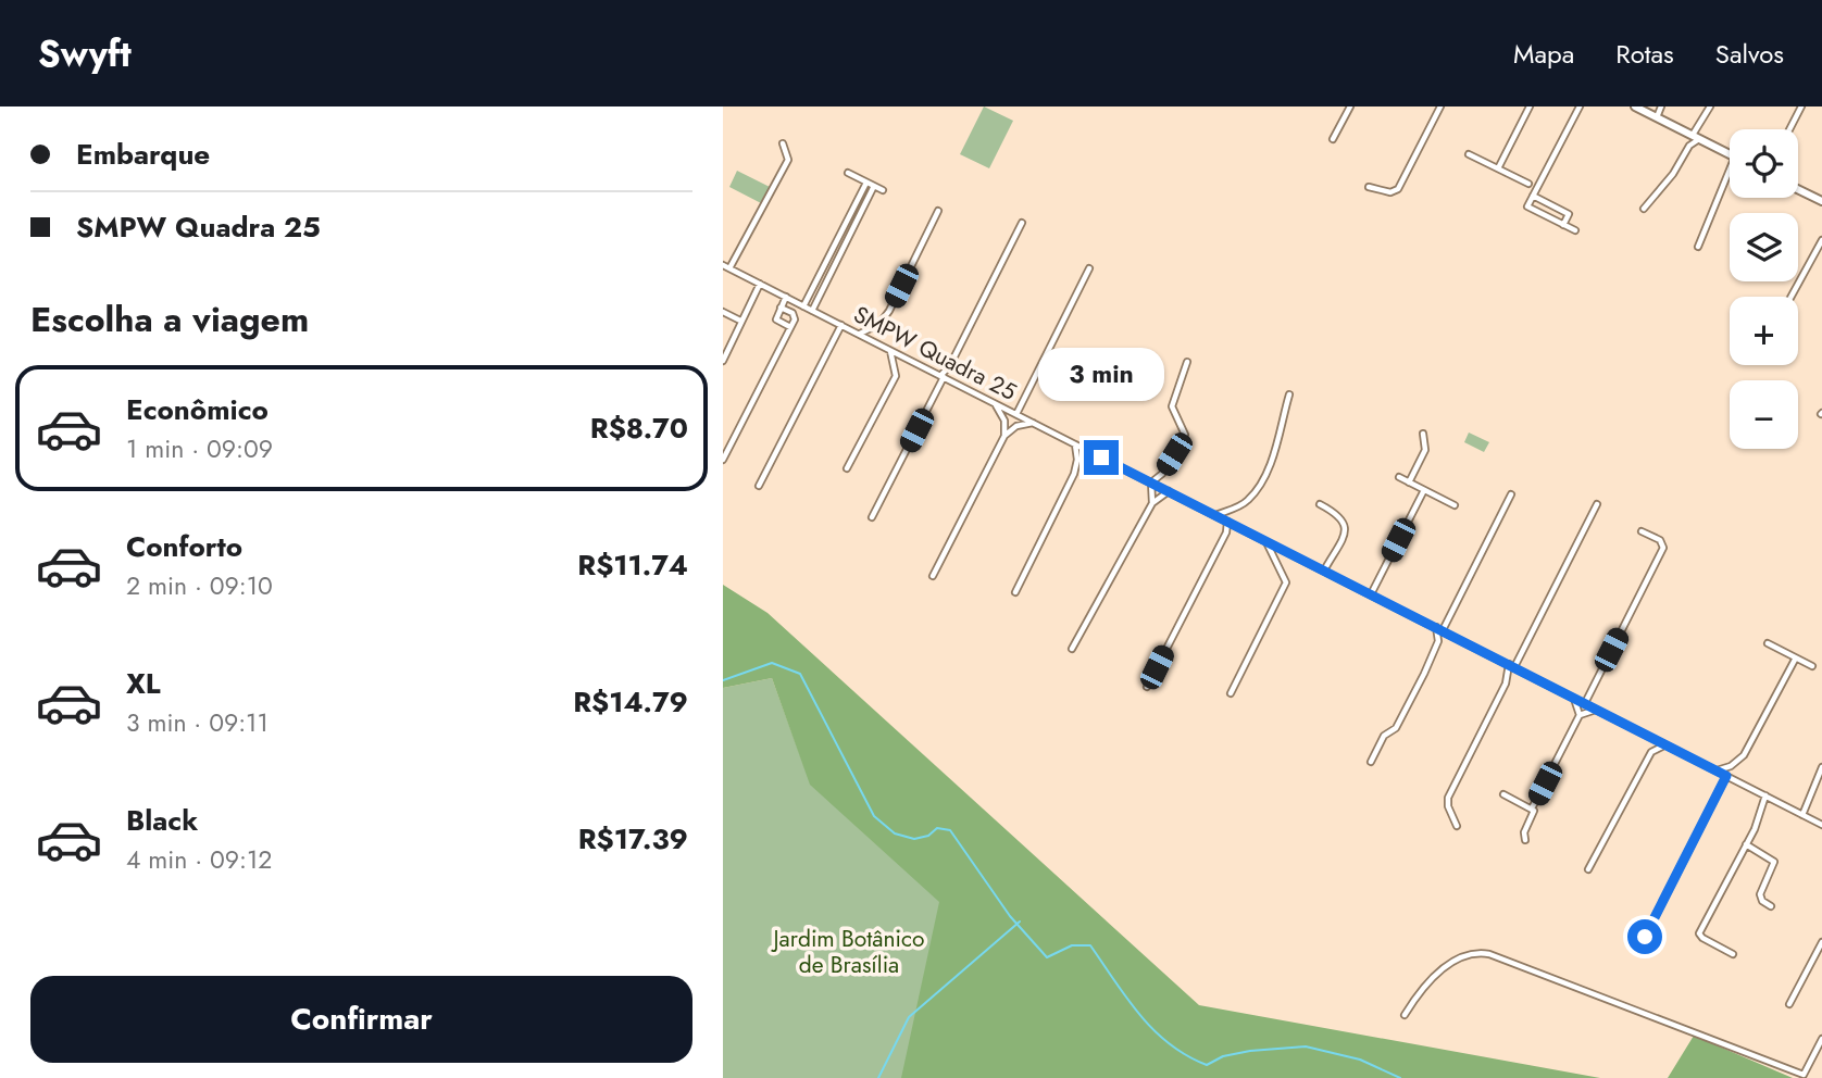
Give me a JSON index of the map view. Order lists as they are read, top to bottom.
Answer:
{
  "streets": {
    "street": ["SMPW Quadra 25"]
  },
  "parks": ["Jardim Botânico de Brasília"],
  "page": {
    "header": "Swyft",
    "nav": ["Mapa", "Rotas", "Salvos"],
    "banner": ["Embarque", "SMPW Quadra 25"],
    "map_buttons": ["+", "−"],
    "heading": "Escolha a viagem",
    "bubble": "3 min",
    "list": [
      {
        "name": "Econômico",
        "note": "1 min · 09:09",
        "value": "R$8.70"
      },
      {
        "name": "Conforto",
        "note": "2 min · 09:10",
        "value": "R$11.74"
      },
      {
        "name": "XL",
        "note": "3 min · 09:11",
        "value": "R$14.79"
      },
      {
        "name": "Black",
        "note": "4 min · 09:12",
        "value": "R$17.39"
      }
    ],
    "buttons": "Confirmar"
  }
}
